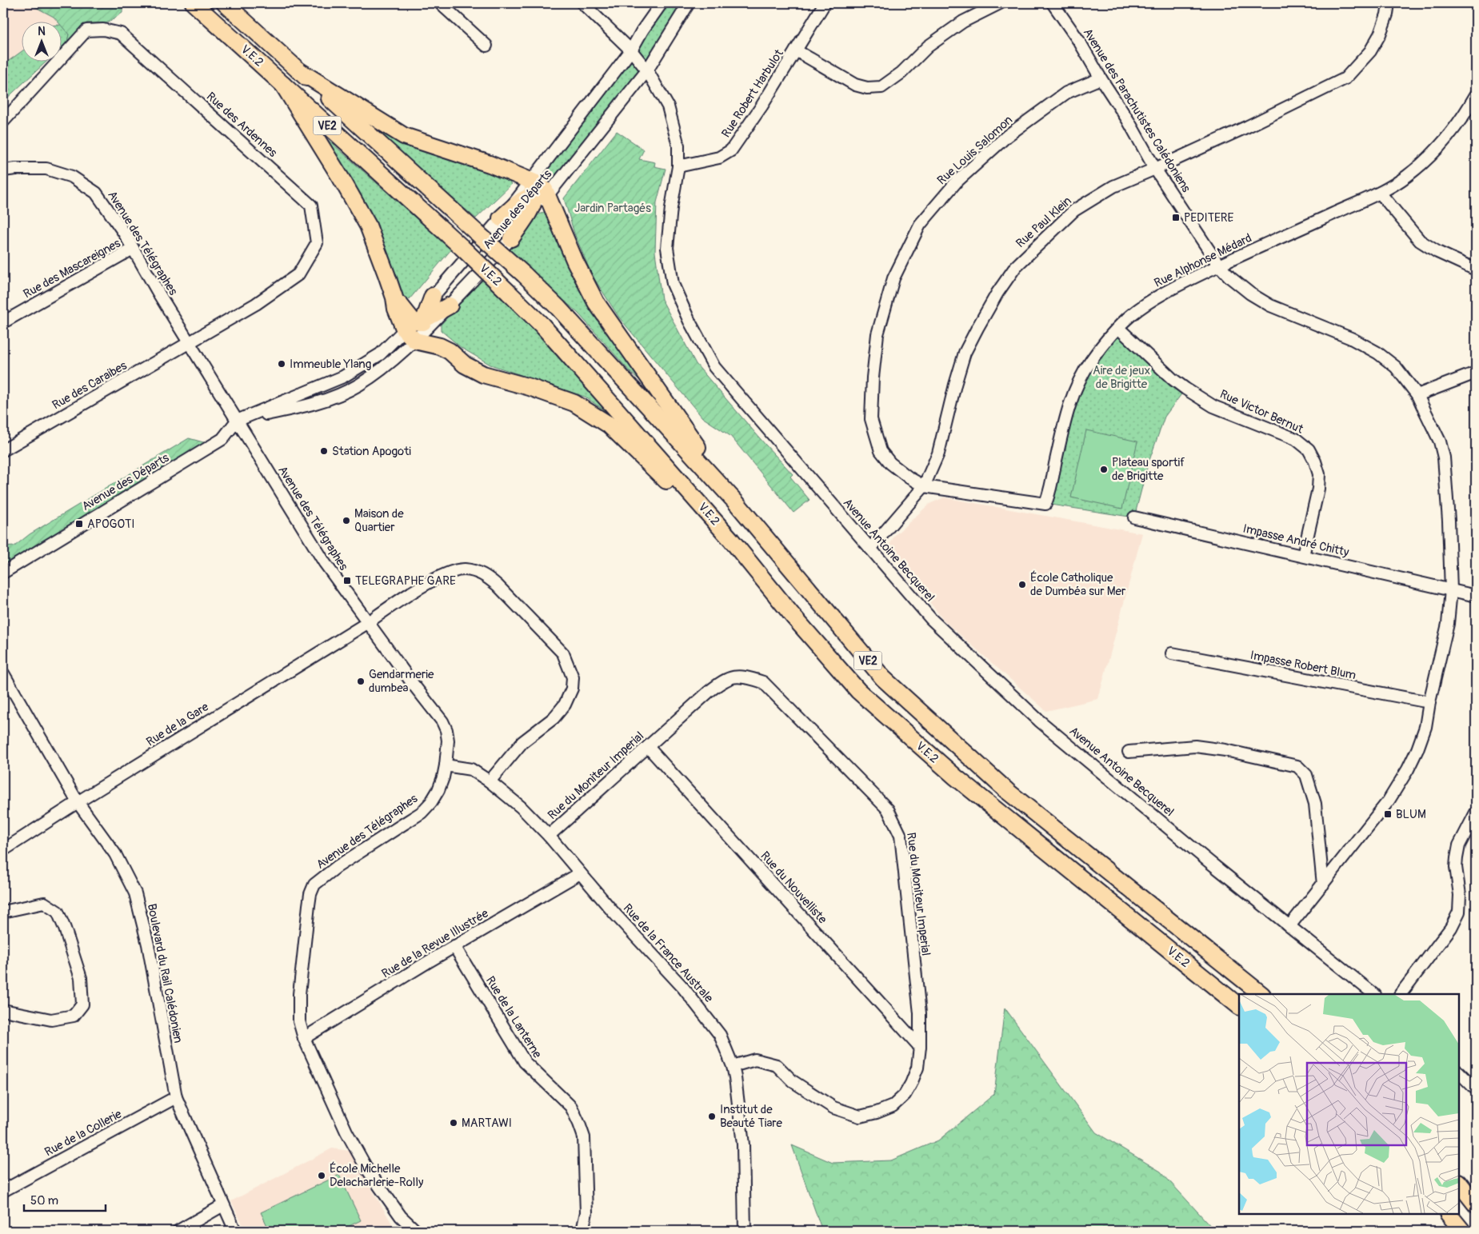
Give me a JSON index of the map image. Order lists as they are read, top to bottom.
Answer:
{
  "streets": {
    "highway": ["V.E.2", "VE2"],
    "street": [
      "Rue Robert Harbulot",
      "Avenue des Parachutistes Calédoniens",
      "Rue des Ardennes",
      "Rue Louis Salomon",
      "Avenue des Départs",
      "Rue Paul Klein",
      "Avenue des Télégraphes",
      "Rue Alphonse Médard",
      "Rue des Mascareignes",
      "Rue des Caraibes",
      "Rue Victor Bernut",
      "Impasse André Chitty",
      "Avenue Antoine Becquerel",
      "Impasse Robert Blum",
      "Rue de la Gare",
      "Rue du Moniteur Imperial",
      "Rue du Nouvelliste",
      "Rue de la Revue Illustrée",
      "Rue de la France Australe",
      "Boulevard du Rail Calédonien",
      "Rue de la Lanterne",
      "Rue de la Collerie"
    ]
  },
  "crossings": [
    ["Rue Robert Harbulot", "Avenue Antoine Becquerel"],
    ["Avenue des Parachutistes Calédoniens", "Rue Louis Salomon"],
    ["Avenue des Parachutistes Calédoniens", "Rue Paul Klein"],
    ["Avenue des Parachutistes Calédoniens", "Rue Alphonse Médard"],
    ["Avenue des Parachutistes Calédoniens", "Impasse André Chitty"],
    ["Avenue des Parachutistes Calédoniens", "Avenue Antoine Becquerel"],
    ["Avenue des Parachutistes Calédoniens", "Impasse Robert Blum"],
    ["Rue des Ardennes", "Avenue des Télégraphes"],
    ["Rue des Ardennes", "Rue des Caraibes"],
    ["Rue Louis Salomon", "Rue Paul Klein"],
    ["Rue Louis Salomon", "Rue Alphonse Médard"],
    ["Avenue des Départs", "Avenue des Télégraphes"],
    ["Avenue des Départs", "Avenue Antoine Becquerel"],
    ["Rue Paul Klein", "Rue Alphonse Médard"],
    ["Rue Paul Klein", "Avenue Antoine Becquerel"],
    ["Avenue des Télégraphes", "Rue des Mascareignes"],
    ["Avenue des Télégraphes", "Rue des Caraibes"],
    ["Avenue des Télégraphes", "Rue de la Gare"],
    ["Avenue des Télégraphes", "Rue de la Revue Illustrée"],
    ["Avenue des Télégraphes", "Rue de la France Australe"],
    ["Rue Alphonse Médard", "Rue Victor Bernut"],
    ["Rue Victor Bernut", "Impasse André Chitty"],
    ["Rue de la Gare", "Rue de la France Australe"],
    ["Rue de la Gare", "Boulevard du Rail Calédonien"],
    ["Rue du Moniteur Imperial", "Rue du Nouvelliste"],
    ["Rue du Moniteur Imperial", "Rue de la France Australe"],
    ["Rue de la Revue Illustrée", "Rue de la France Australe"],
    ["Rue de la Revue Illustrée", "Rue de la Lanterne"],
    ["Boulevard du Rail Calédonien", "Rue de la Collerie"]
  ],
  "parks": ["Jardin Partagés", "Aire de jeux de Brigitte"],
  "places": {
    "transit": [
      "PEDITERE",
      "APOGOTI",
      "TELEGRAPHE GARE",
      "BLUM"
    ],
    "other": [
      "Immeuble Ylang",
      "Station Apogoti",
      "Plateau sportif de Brigitte",
      "Maison de Quartier",
      "École Catholique de Dumbéa sur Mer",
      "Gendarmerie dumbea",
      "Institut de Beauté Tiare",
      "MARTAWI",
      "École Michelle Delacharlerie-Rolly"
    ]
  },
  "scale_bar": "50 m",
  "north": "top"
}
